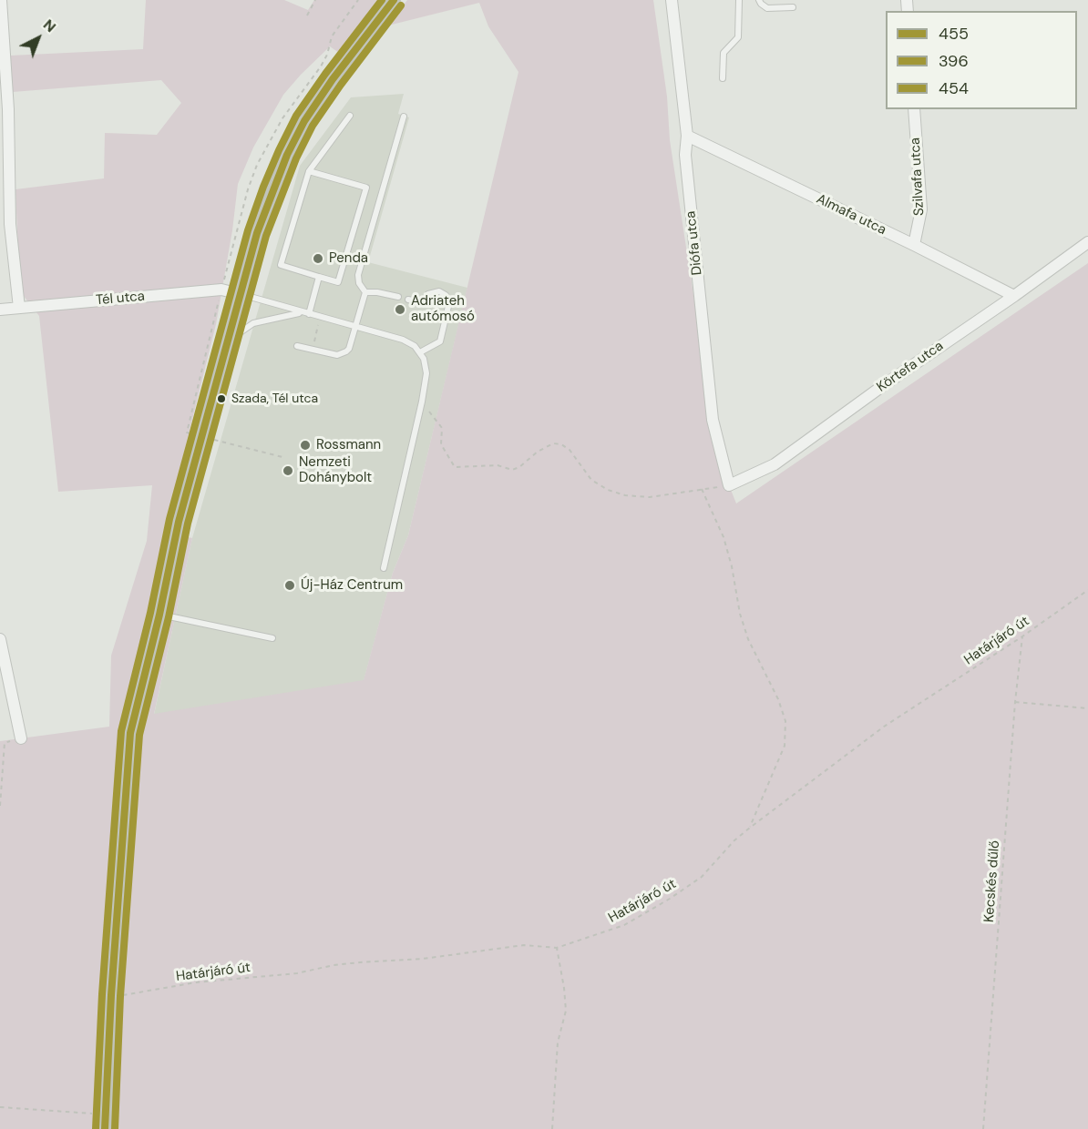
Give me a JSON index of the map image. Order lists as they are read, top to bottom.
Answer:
{
  "streets": {
    "street": [
      "Szilvafa utca",
      "Almafa utca",
      "Diófa utca",
      "Tél utca",
      "Körtefa utca"
    ],
    "path": ["Határjáró út", "Kecskés dűlő"]
  },
  "crossings": [
    ["Szilvafa utca", "Almafa utca"],
    ["Almafa utca", "Diófa utca"],
    ["Almafa utca", "Körtefa utca"],
    ["Diófa utca", "Körtefa utca"],
    ["Határjáró út", "Kecskés dűlő"]
  ],
  "places": [
    "Penda",
    "Adriateh autómosó",
    "Szada, Tél utca",
    "Rossmann",
    "Nemzeti Dohánybolt",
    "Új-Ház Centrum"
  ],
  "lines": ["transit line 455", "transit line 454", "transit line 396"],
  "legend": ["455", "396", "454"],
  "north": "top right"
}
